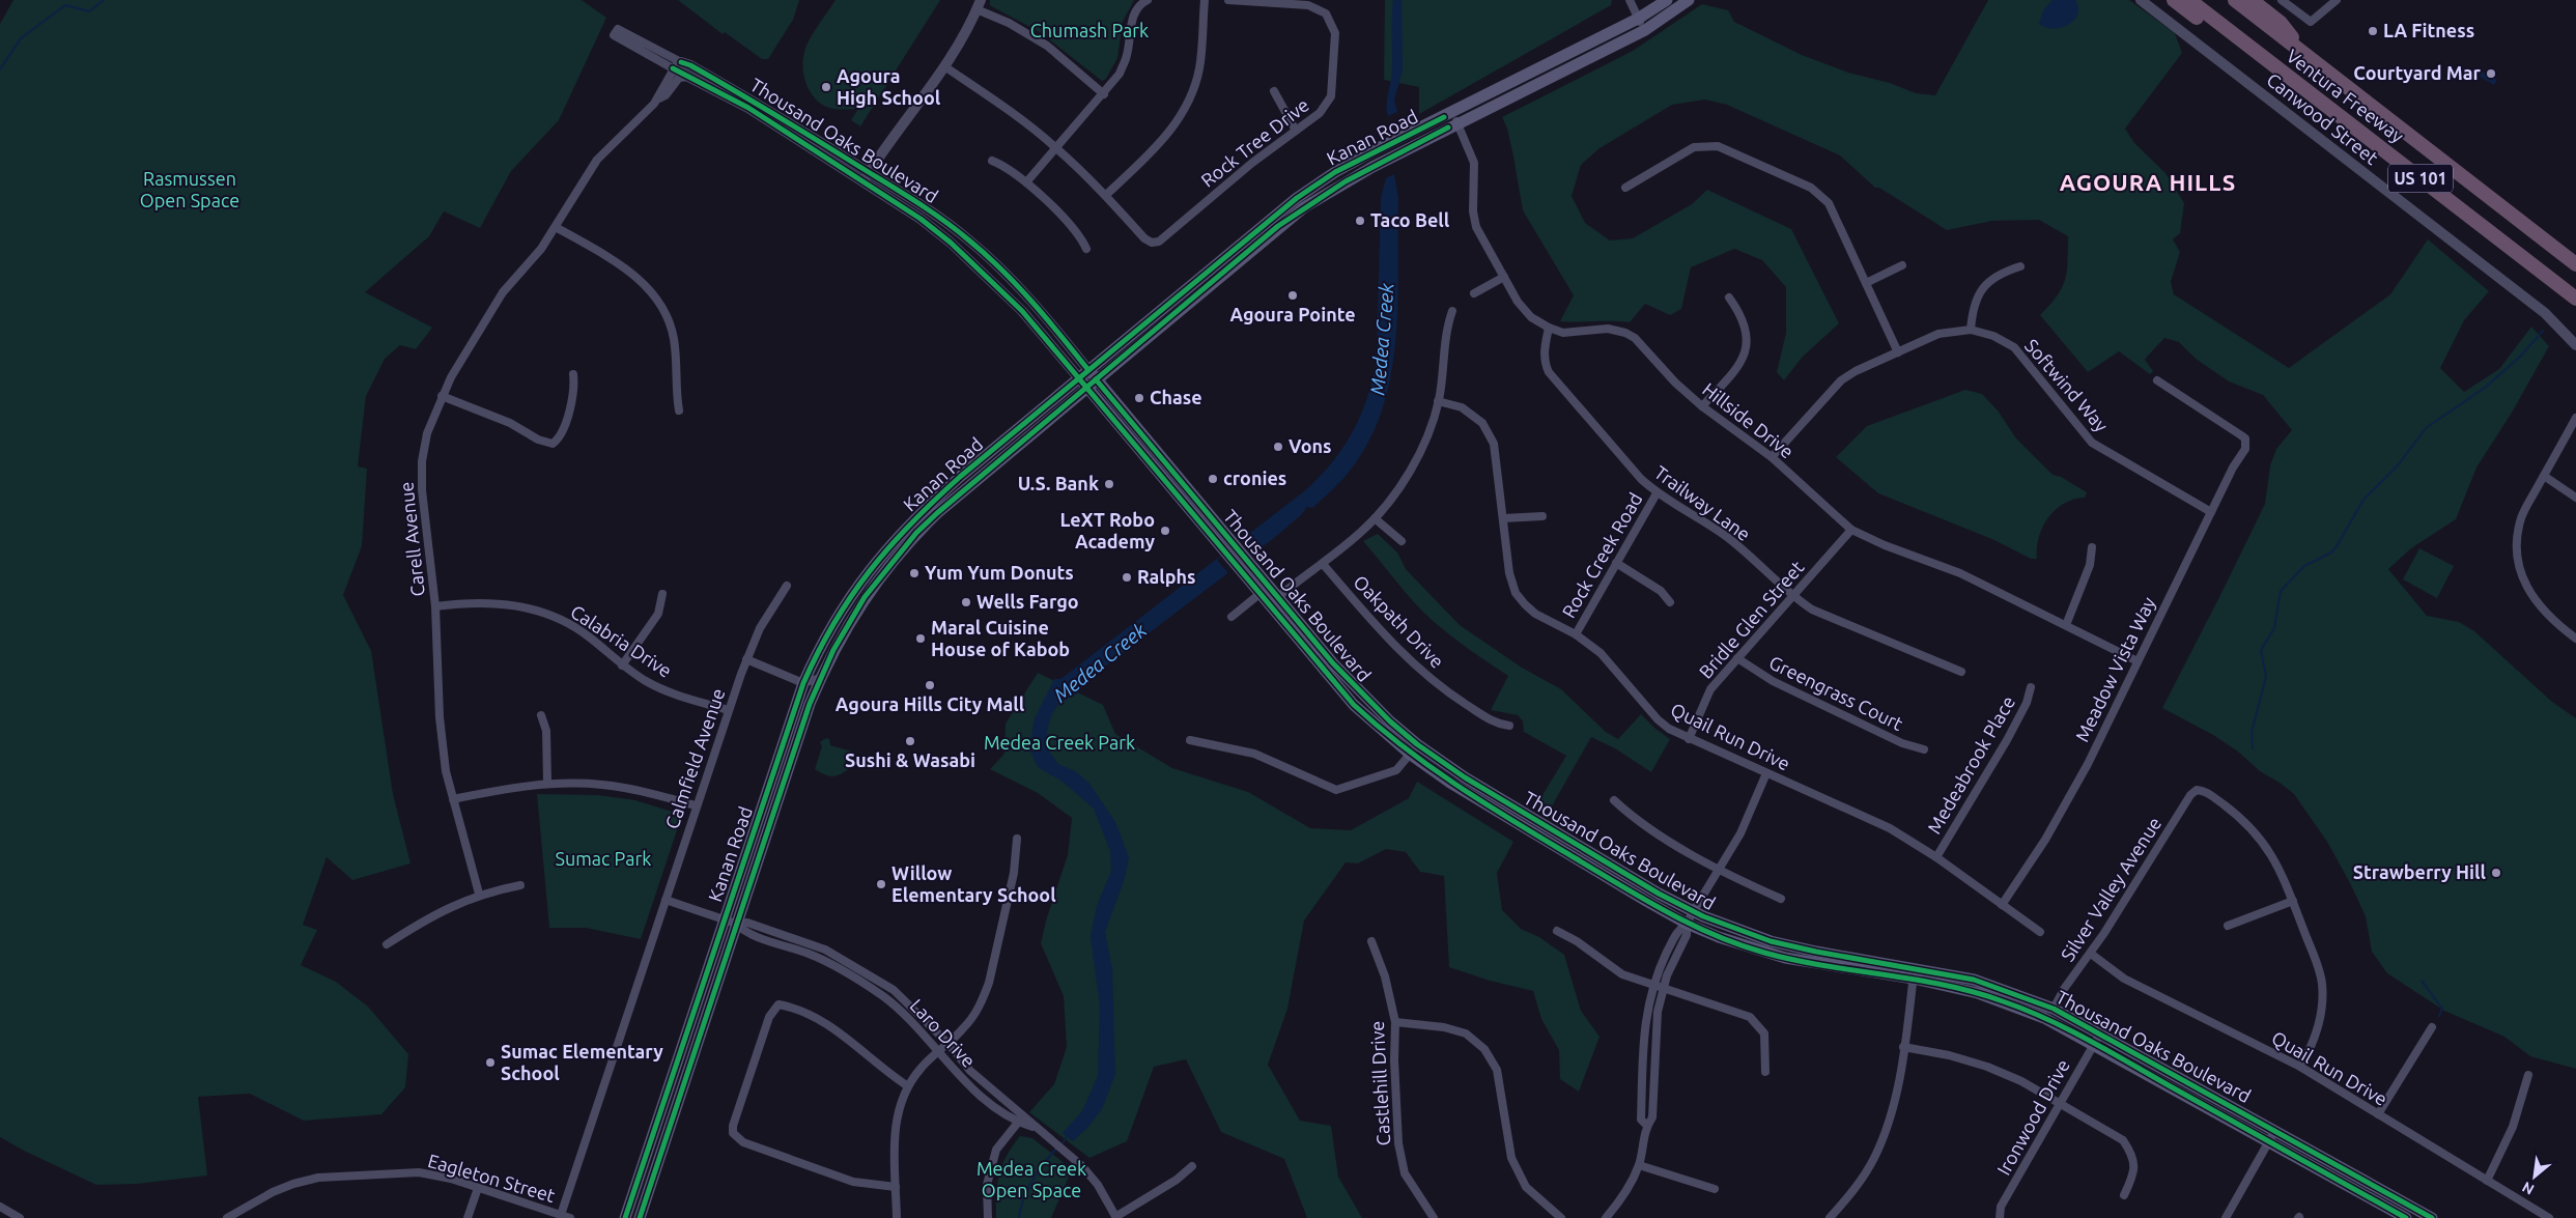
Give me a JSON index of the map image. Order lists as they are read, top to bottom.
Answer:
{
  "streets": {
    "highway": ["Ventura Freeway", "US 101"],
    "main road": ["Kanan Road", "Thousand Oaks Boulevard"],
    "street": [
      "Canwood Street",
      "Rock Tree Drive",
      "Softwind Way",
      "Hillside Drive",
      "Trailway Lane",
      "Carell Avenue",
      "Rock Creek Road",
      "Bridle Glen Street",
      "Oakpath Drive",
      "Calabria Drive",
      "Meadow Vista Way",
      "Greengrass Court",
      "Quail Run Drive",
      "Calmfield Avenue",
      "Medeabrook Place",
      "Silver Valley Avenue",
      "Laro Drive",
      "Castlehill Drive",
      "Ironwood Drive",
      "Eagleton Street"
    ]
  },
  "crossings": [
    ["Kanan Road", "Thousand Oaks Boulevard"],
    ["Kanan Road", "Hillside Drive"],
    ["Kanan Road", "Laro Drive"],
    ["Thousand Oaks Boulevard", "Carell Avenue"],
    ["Thousand Oaks Boulevard", "Silver Valley Avenue"],
    ["Thousand Oaks Boulevard", "Ironwood Drive"],
    ["Softwind Way", "Hillside Drive"],
    ["Softwind Way", "Meadow Vista Way"],
    ["Hillside Drive", "Trailway Lane"],
    ["Hillside Drive", "Bridle Glen Street"],
    ["Hillside Drive", "Meadow Vista Way"],
    ["Trailway Lane", "Rock Creek Road"],
    ["Trailway Lane", "Bridle Glen Street"],
    ["Carell Avenue", "Calabria Drive"],
    ["Rock Creek Road", "Quail Run Drive"],
    ["Bridle Glen Street", "Greengrass Court"],
    ["Bridle Glen Street", "Quail Run Drive"],
    ["Calabria Drive", "Calmfield Avenue"],
    ["Meadow Vista Way", "Quail Run Drive"],
    ["Quail Run Drive", "Medeabrook Place"],
    ["Quail Run Drive", "Silver Valley Avenue"],
    ["Calmfield Avenue", "Laro Drive"],
    ["Calmfield Avenue", "Eagleton Street"]
  ],
  "districts": ["AGOURA HILLS"],
  "water": ["Medea Creek"],
  "parks": [
    "Chumash Park",
    "Rasmussen Open Space",
    "Medea Creek Park",
    "Sumac Park",
    "Medea Creek Open Space"
  ],
  "places": [
    "LA Fitness",
    "Courtyard Mar",
    "Agoura High School",
    "Taco Bell",
    "Agoura Pointe",
    "Chase",
    "Vons",
    "cronies",
    "U.S. Bank",
    "LeXT Robo Academy",
    "Yum Yum Donuts",
    "Ralphs",
    "Wells Fargo",
    "Maral Cuisine House of Kabob",
    "Agoura Hills City Mall",
    "Sushi & Wasabi",
    "Strawberry Hill",
    "Willow Elementary School",
    "Sumac Elementary School"
  ],
  "north": "bottom left"
}
